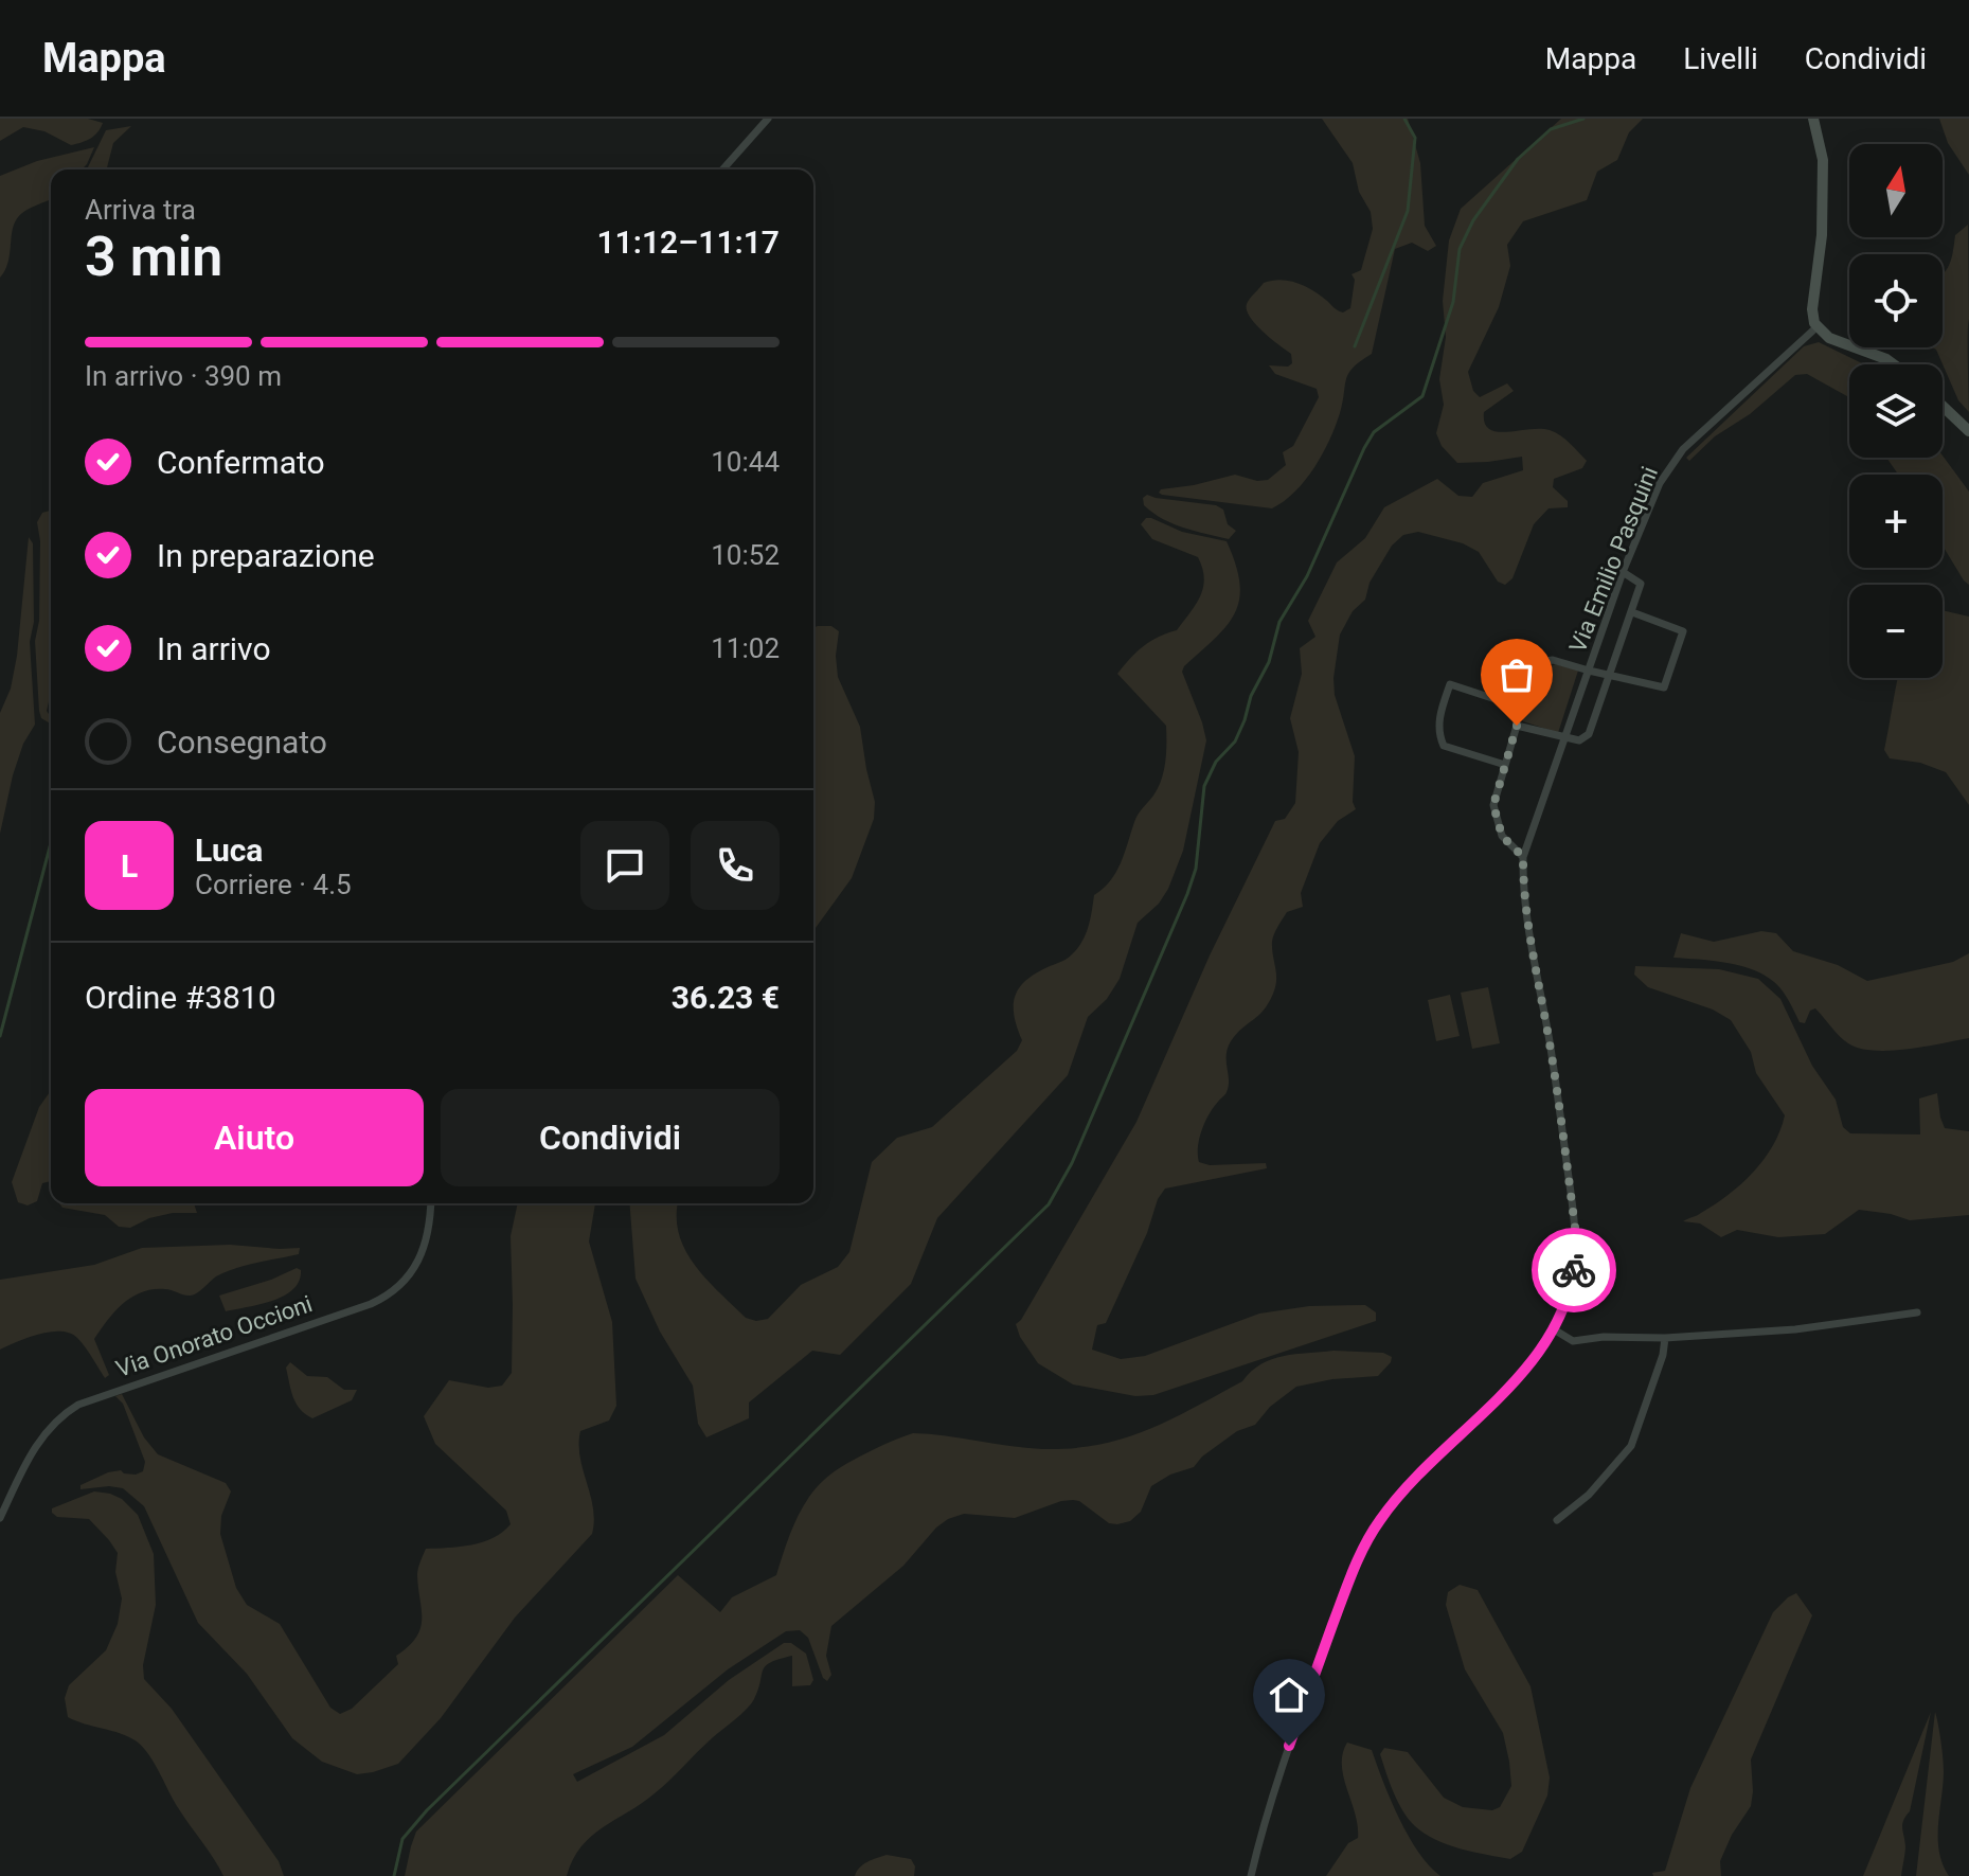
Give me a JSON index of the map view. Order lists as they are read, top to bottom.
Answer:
{
  "streets": {
    "street": ["Via Emilio Pasquini", "Via Onorato Occioni"]
  },
  "north": "top",
  "page": {
    "header": "Mappa",
    "nav": ["Mappa", "Livelli", "Condividi"],
    "map_buttons": ["+", "−"],
    "heading": ["3 min", "Arriva tra", "11:12–11:17"],
    "panel": [
      "Luca",
      "Corriere · 4.5",
      "Ordine #3810",
      "36.23 €"
    ],
    "bar": "In arrivo · 390 m",
    "list": [
      ["Confermato", "10:44"],
      ["In preparazione", "10:52"],
      ["In arrivo", "11:02"],
      "Consegnato"
    ],
    "round": "L",
    "buttons": ["Aiuto", "Condividi"]
  }
}
